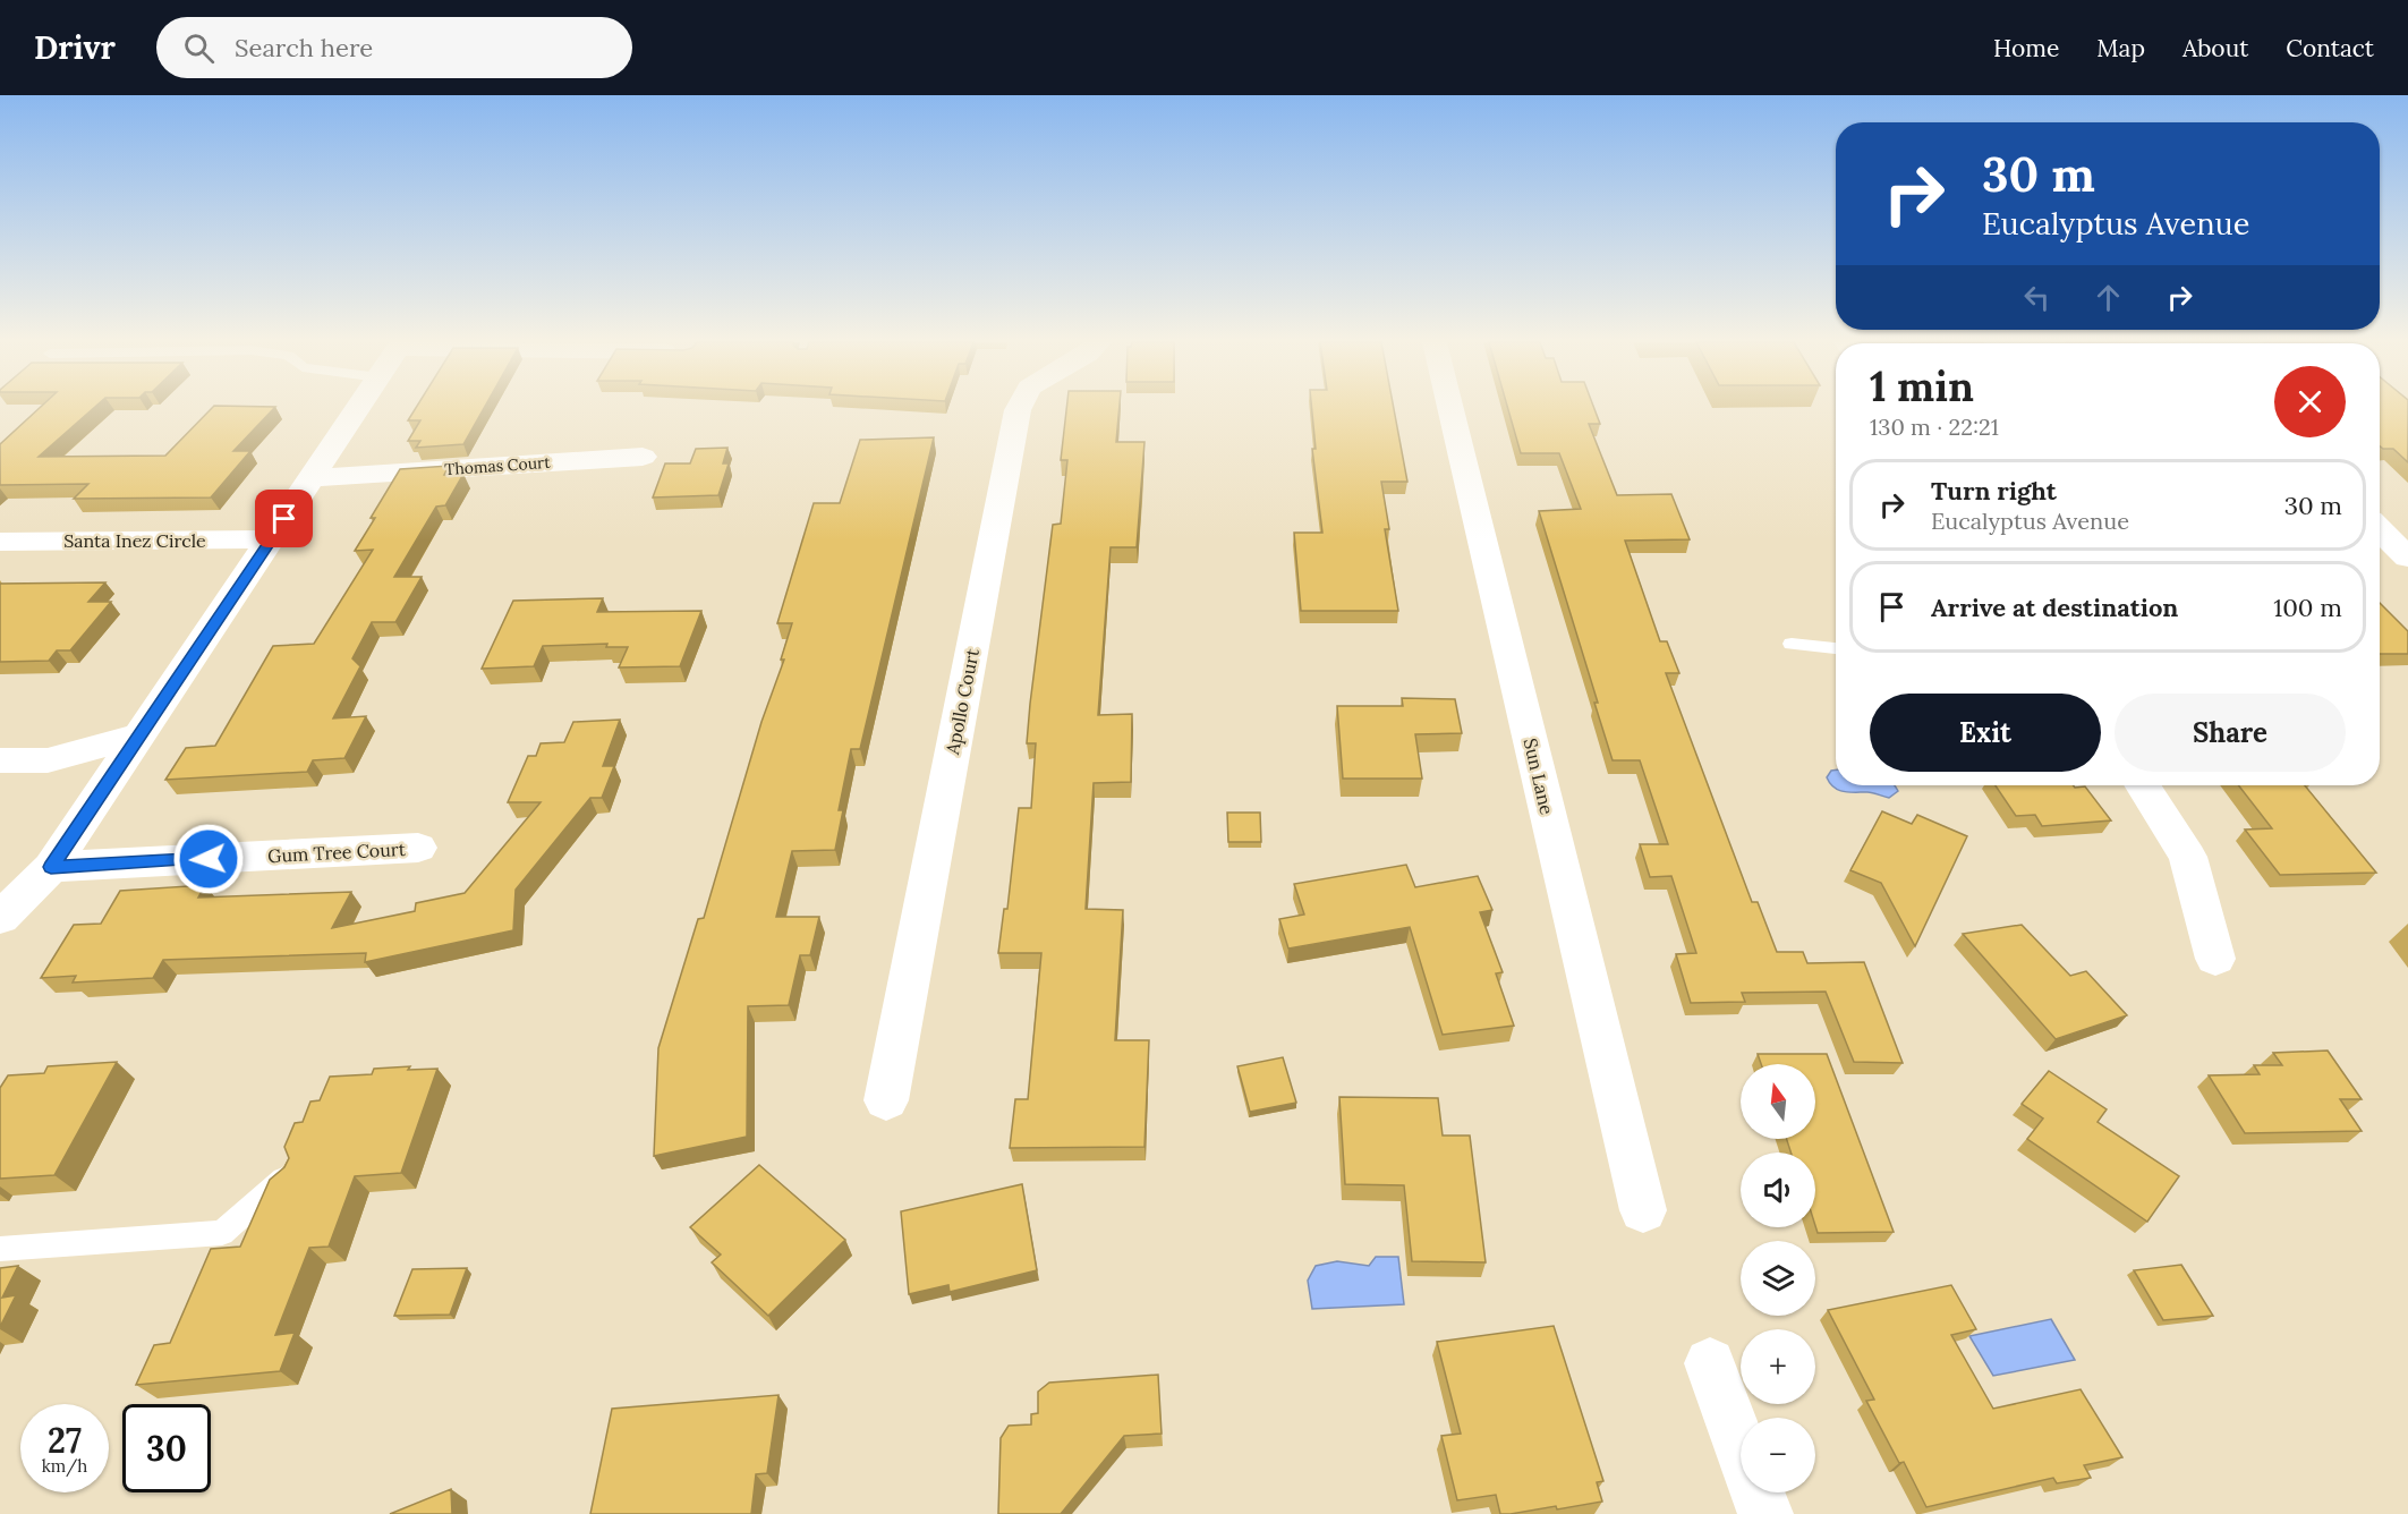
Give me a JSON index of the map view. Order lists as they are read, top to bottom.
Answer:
{
  "streets": {
    "street": [
      "Thomas Court",
      "Santa Inez Circle",
      "Apollo Court",
      "Sun Lane",
      "Gum Tree Court"
    ]
  },
  "north": "top",
  "page": {
    "header": "Drivr",
    "search": "Search here",
    "nav": [
      "Home",
      "Map",
      "About",
      "Contact"
    ],
    "turn": ["30 m", "Eucalyptus Avenue"],
    "heading": ["1 min", "130 m · 22:21"],
    "list": [
      {
        "name": "Turn right",
        "note": "Eucalyptus Avenue",
        "value": "30 m"
      },
      {
        "name": "Arrive at destination",
        "value": "100 m"
      }
    ],
    "buttons": ["Exit", "Share"],
    "map_buttons": ["+", "−"],
    "speed": "27 km/h",
    "limit": "30"
  }
}
